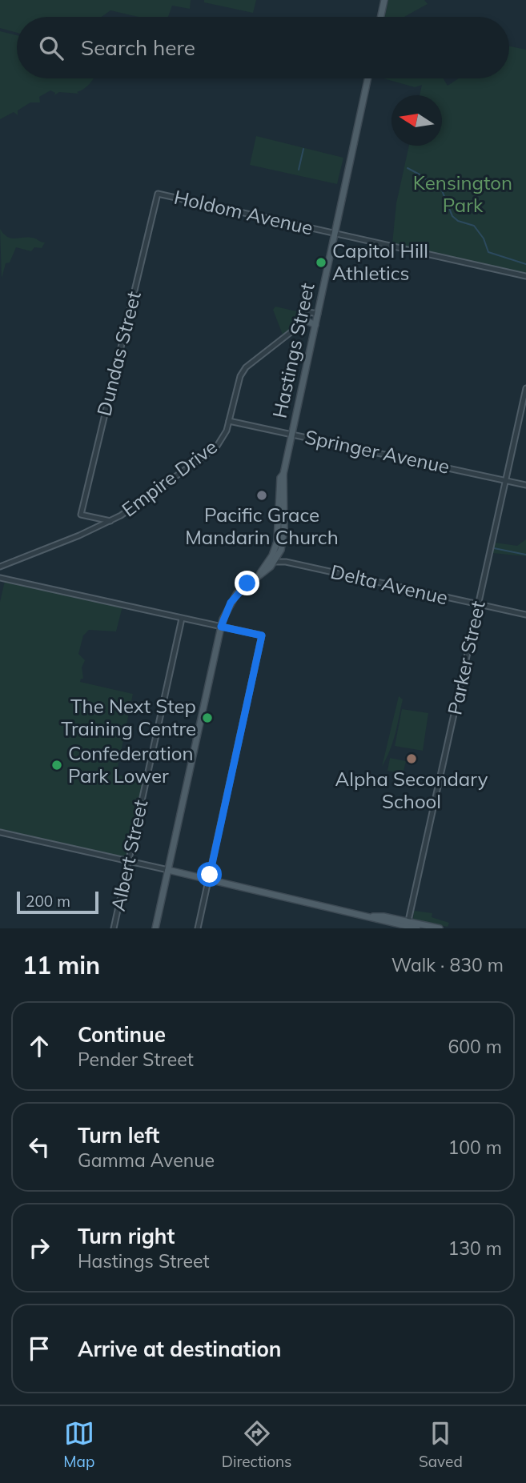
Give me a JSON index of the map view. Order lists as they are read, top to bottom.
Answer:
{
  "streets": {
    "main road": ["Hastings Street"],
    "street": [
      "Holdom Avenue",
      "Dundas Street",
      "Springer Avenue",
      "Empire Drive",
      "Delta Avenue",
      "Parker Street",
      "Albert Street"
    ]
  },
  "crossings": [
    ["Holdom Avenue", "Hastings Street"],
    ["Holdom Avenue", "Dundas Street"],
    ["Hastings Street", "Springer Avenue"],
    ["Hastings Street", "Delta Avenue"],
    ["Dundas Street", "Empire Drive"],
    ["Springer Avenue", "Empire Drive"],
    ["Springer Avenue", "Parker Street"],
    ["Delta Avenue", "Parker Street"]
  ],
  "parks": ["Kensington Park"],
  "places": [
    "Capitol Hill Athletics",
    "Pacific Grace Mandarin Church",
    "The Next Step Training Centre",
    "Alpha Secondary School",
    "Confederation Park Lower"
  ],
  "scale_bar": "200 m",
  "north": "left",
  "page": {
    "search": "Search here",
    "scale": "200 m",
    "heading": ["11 min", "Walk · 830 m"],
    "list": [
      ["Continue", "Pender Street", "600 m"],
      ["Turn left", "Gamma Avenue", "100 m"],
      ["Turn right", "Hastings Street", "130 m"],
      "Arrive at destination"
    ],
    "nav": ["Map", "Directions", "Saved"]
  }
}
